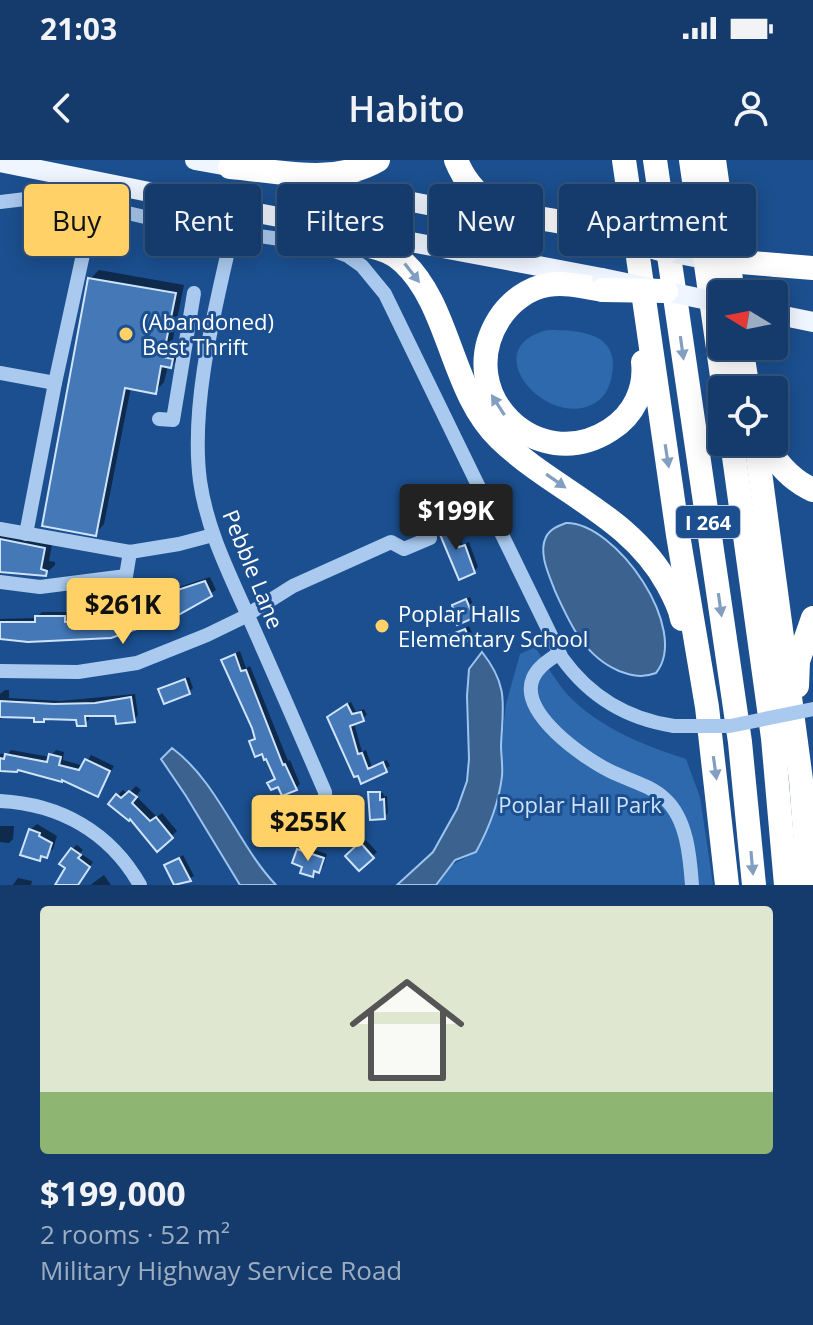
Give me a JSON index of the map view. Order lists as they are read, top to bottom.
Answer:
{
  "streets": {
    "highway": ["I 264"],
    "street": ["Pebble Lane"]
  },
  "parks": ["Poplar Hall Park"],
  "places": ["(Abandoned) Best Thrift", "Poplar Halls Elementary School"],
  "north": "left",
  "page": {
    "status": "21:03",
    "header": "Habito",
    "chip": [
      "Buy",
      "Rent",
      "Filters",
      "New",
      "Apartment"
    ],
    "price": ["$199K", "$261K", "$255K"],
    "list": [
      {
        "name": "$199,000",
        "note": "2 rooms · 52 m² · Military Highway Service Road"
      }
    ]
  }
}
